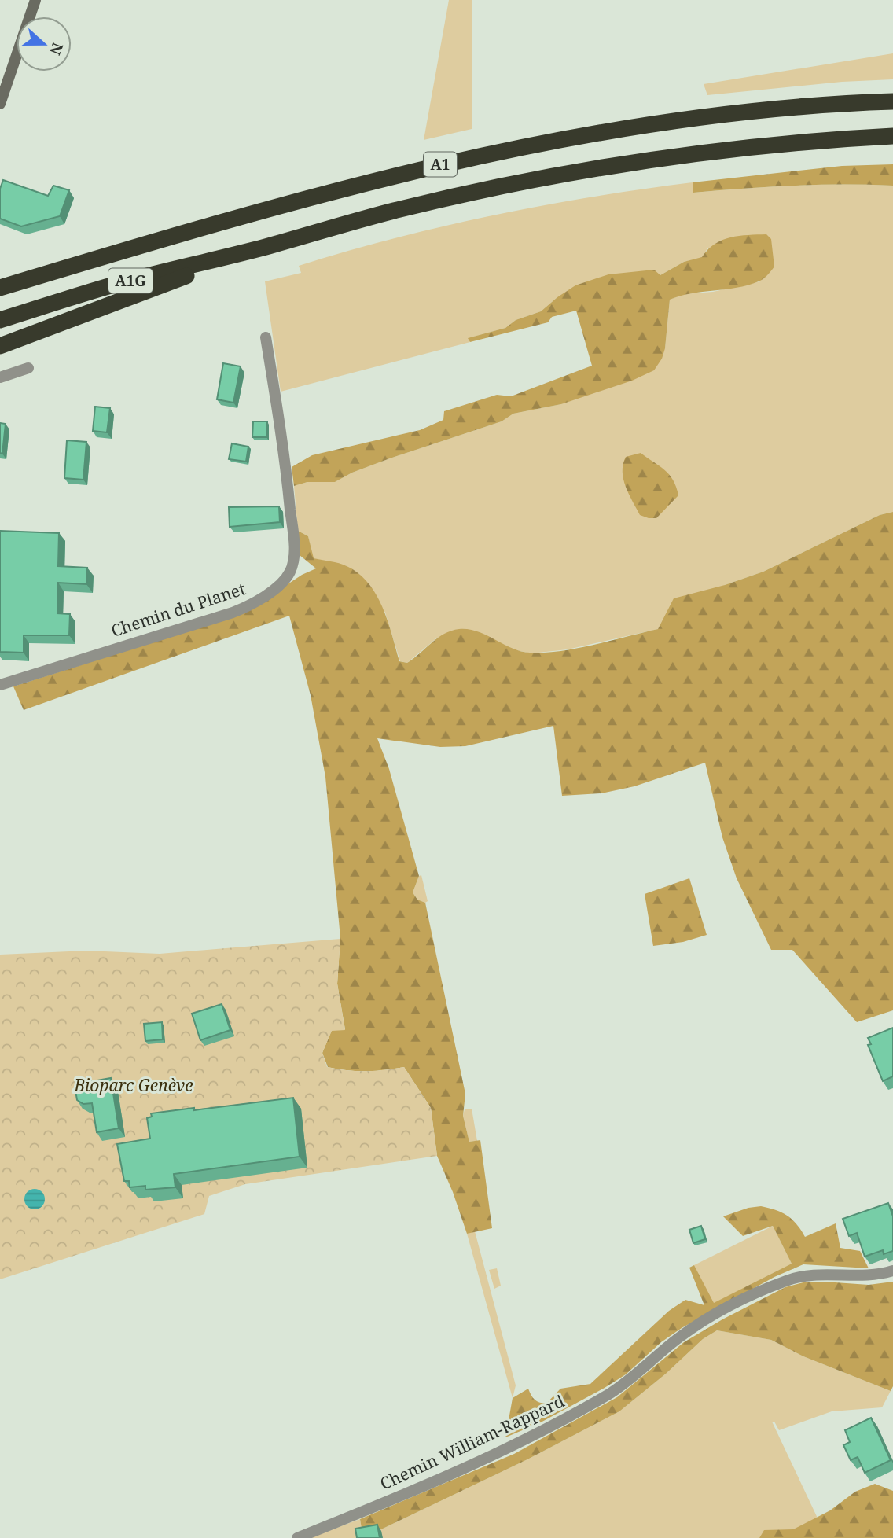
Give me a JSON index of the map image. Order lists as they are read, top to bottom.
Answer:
{
  "streets": {
    "highway": ["A1", "A1G"],
    "street": ["Chemin du Planet", "Chemin William-Rappard"]
  },
  "crossings": [
    ["A1", "A1G"]
  ],
  "parks": ["Bioparc Genève"],
  "north": "right"
}
